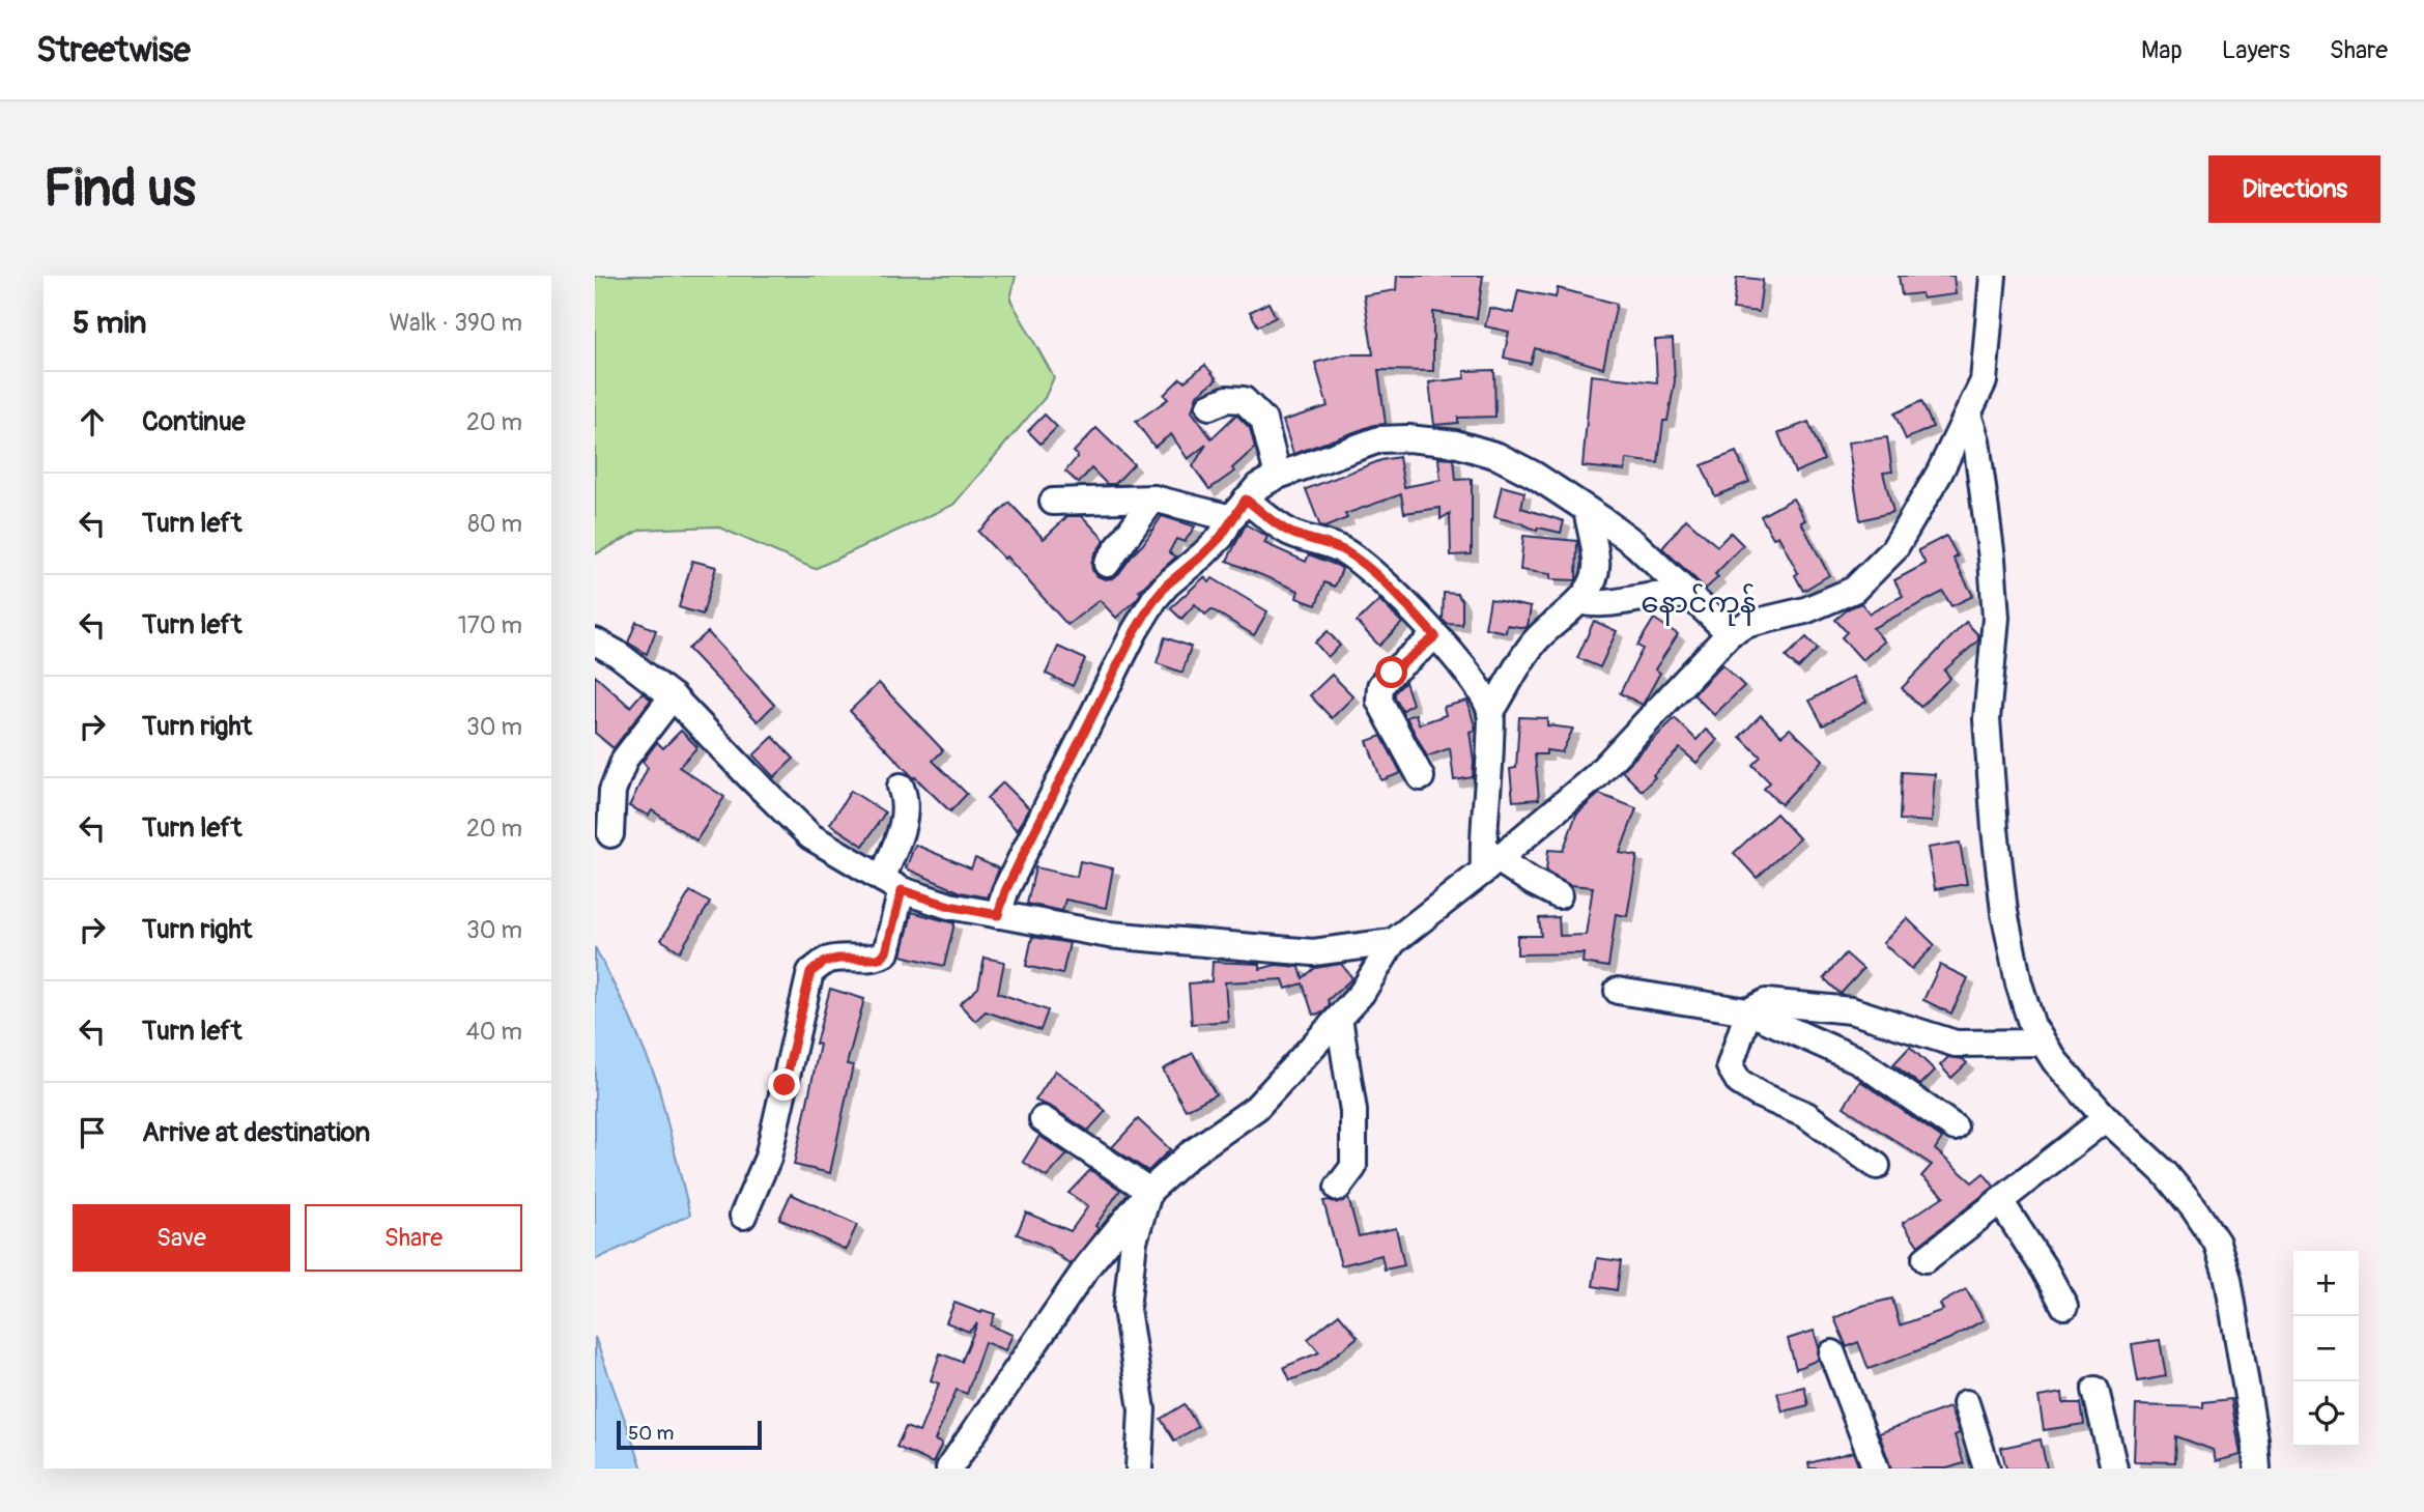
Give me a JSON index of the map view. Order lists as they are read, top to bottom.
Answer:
{
  "districts": ["နောင်ကုန်"],
  "scale_bar": "50 m",
  "page": {
    "header": "Streetwise",
    "nav": ["Map", "Layers", "Share"],
    "buttons": [
      "Directions",
      ["Save", "Share"]
    ],
    "title": "Find us",
    "heading": ["5 min", "Walk · 390 m"],
    "list": [
      ["Continue", "20 m"],
      ["Turn left", "80 m"],
      ["Turn left", "170 m"],
      ["Turn right", "30 m"],
      ["Turn left", "20 m"],
      ["Turn right", "30 m"],
      ["Turn left", "40 m"],
      "Arrive at destination"
    ],
    "map_buttons": ["+", "−"],
    "scale": "50 m"
  }
}
